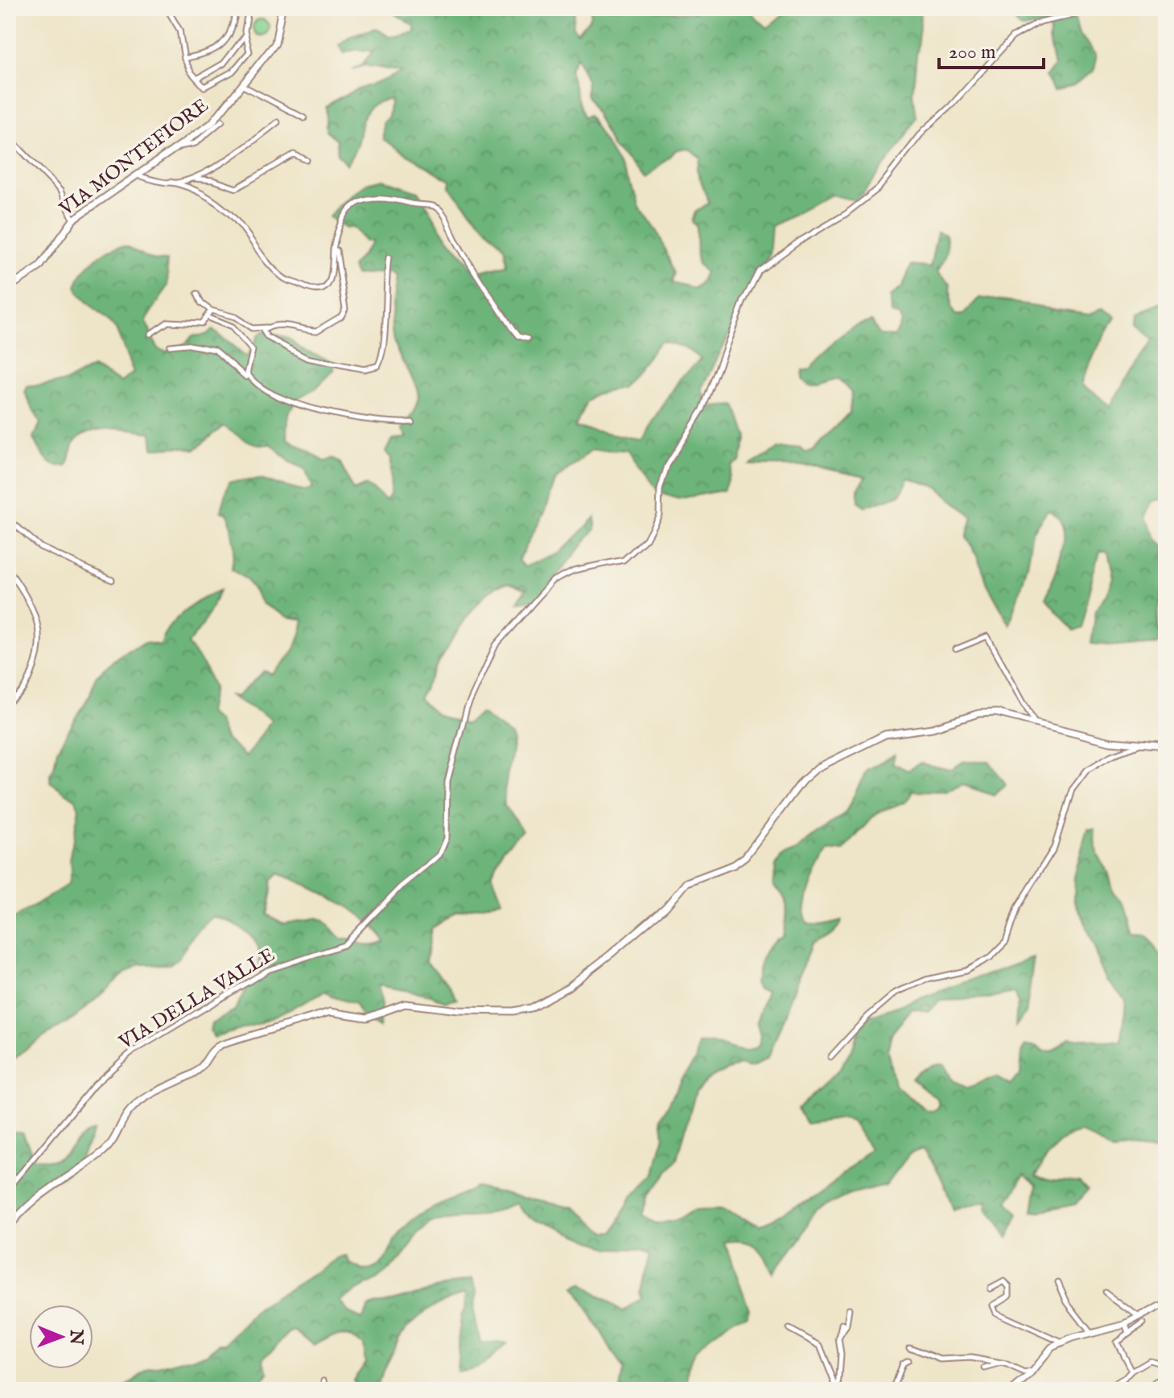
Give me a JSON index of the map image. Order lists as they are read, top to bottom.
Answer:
{
  "streets": {
    "street": ["VIA MONTEFIORE", "VIA DELLA VALLE"]
  },
  "scale_bar": "200 m",
  "north": "right"
}
